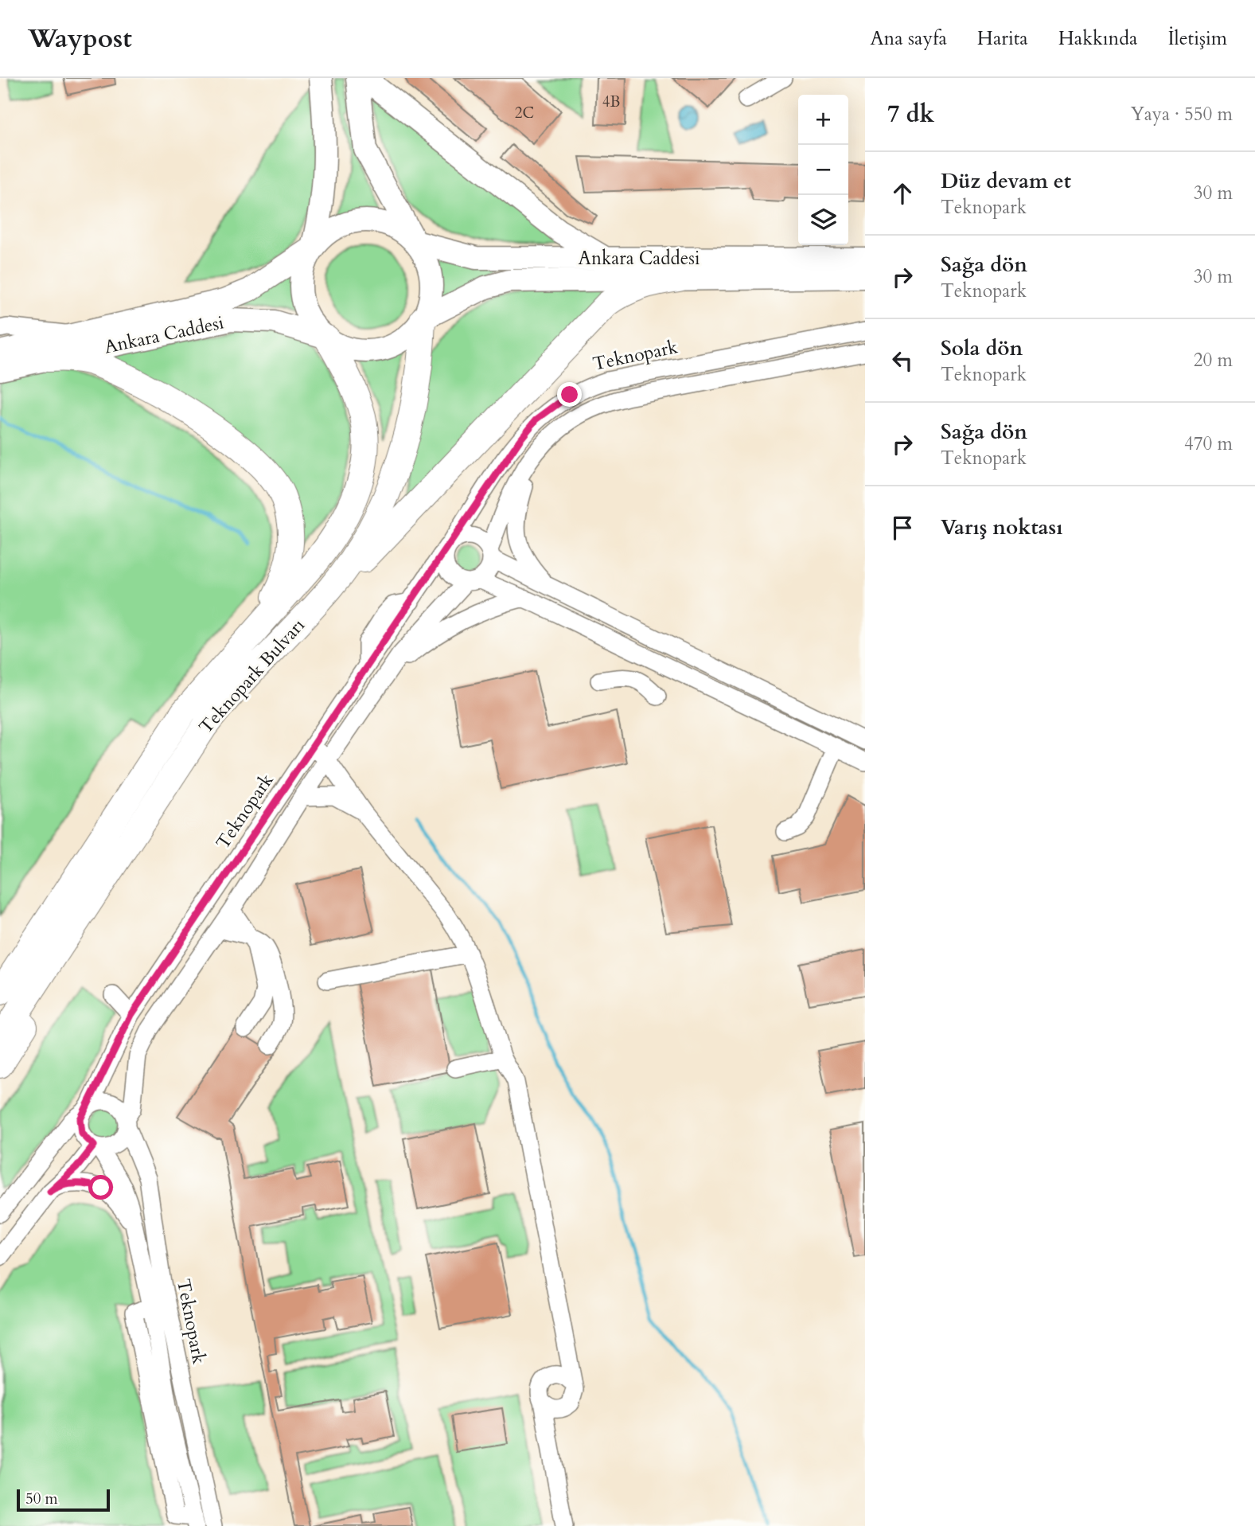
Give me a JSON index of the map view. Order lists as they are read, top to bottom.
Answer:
{
  "streets": {
    "highway": ["Teknopark Bulvarı"],
    "main road": ["Ankara Caddesi"],
    "street": ["Teknopark"]
  },
  "crossings": [
    ["Ankara Caddesi", "Teknopark Bulvarı"]
  ],
  "house_numbers": ["4B", "2C"],
  "scale_bar": "50 m",
  "page": {
    "header": "Waypost",
    "nav": [
      "Ana sayfa",
      "Harita",
      "Hakkında",
      "İletişim"
    ],
    "heading": ["7 dk", "Yaya · 550 m"],
    "map_buttons": ["+", "−"],
    "list": [
      ["Düz devam et", "Teknopark", "30 m"],
      ["Sağa dön", "Teknopark", "30 m"],
      ["Sola dön", "Teknopark", "20 m"],
      ["Sağa dön", "Teknopark", "470 m"],
      "Varış noktası"
    ],
    "scale": "50 m"
  }
}
